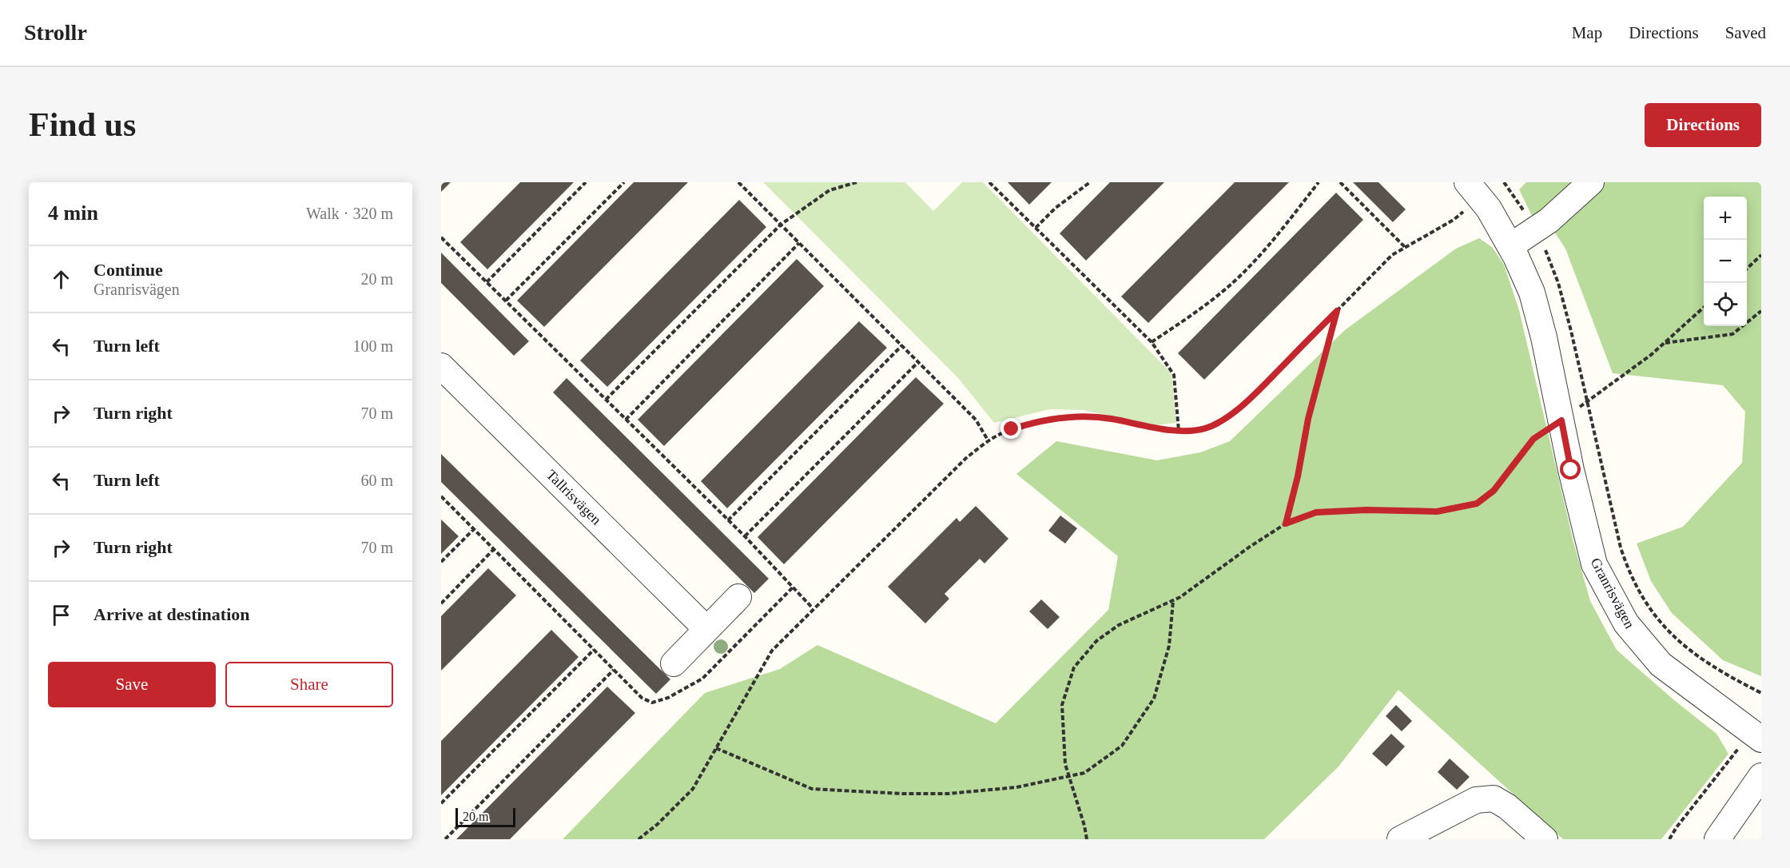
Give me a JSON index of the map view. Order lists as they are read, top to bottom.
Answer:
{
  "streets": {
    "street": ["Tallrisvägen", "Granrisvägen"]
  },
  "scale_bar": "20 m",
  "page": {
    "header": "Strollr",
    "nav": ["Map", "Directions", "Saved"],
    "buttons": [
      "Directions",
      ["Save", "Share"]
    ],
    "title": "Find us",
    "heading": ["4 min", "Walk · 320 m"],
    "map_buttons": ["+", "−"],
    "list": [
      ["Continue", "Granrisvägen", "20 m"],
      ["Turn left", "100 m"],
      ["Turn right", "70 m"],
      ["Turn left", "60 m"],
      ["Turn right", "70 m"],
      "Arrive at destination"
    ],
    "scale": "20 m"
  }
}
